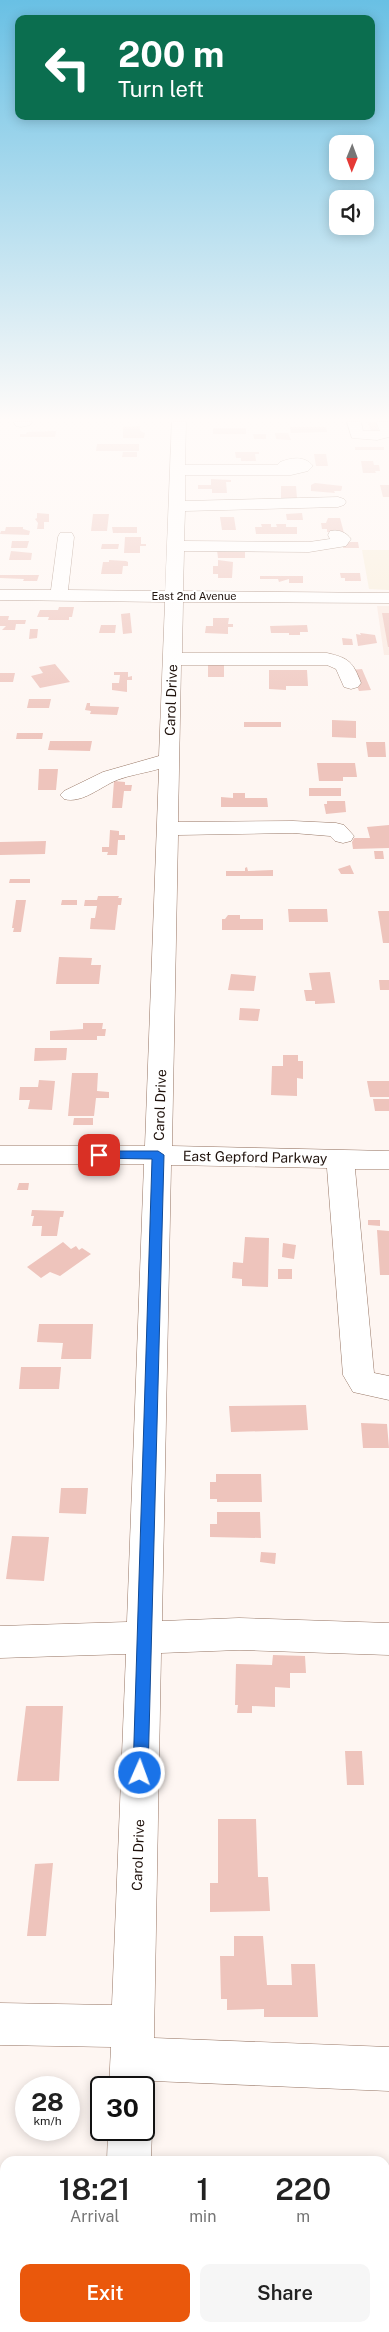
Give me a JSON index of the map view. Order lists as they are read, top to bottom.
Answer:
{
  "streets": {
    "street": ["East 2nd Avenue", "Carol Drive", "East Gepford Parkway"]
  },
  "crossings": [
    ["East 2nd Avenue", "Carol Drive"],
    ["Carol Drive", "East Gepford Parkway"]
  ],
  "north": "bottom",
  "page": {
    "turn": ["200 m", "Turn left"],
    "speed": "28 km/h",
    "limit": "30",
    "eta": [
      "18:21",
      "Arrival",
      "1",
      "min",
      "220",
      "m"
    ],
    "buttons": ["Exit", "Share"]
  }
}
